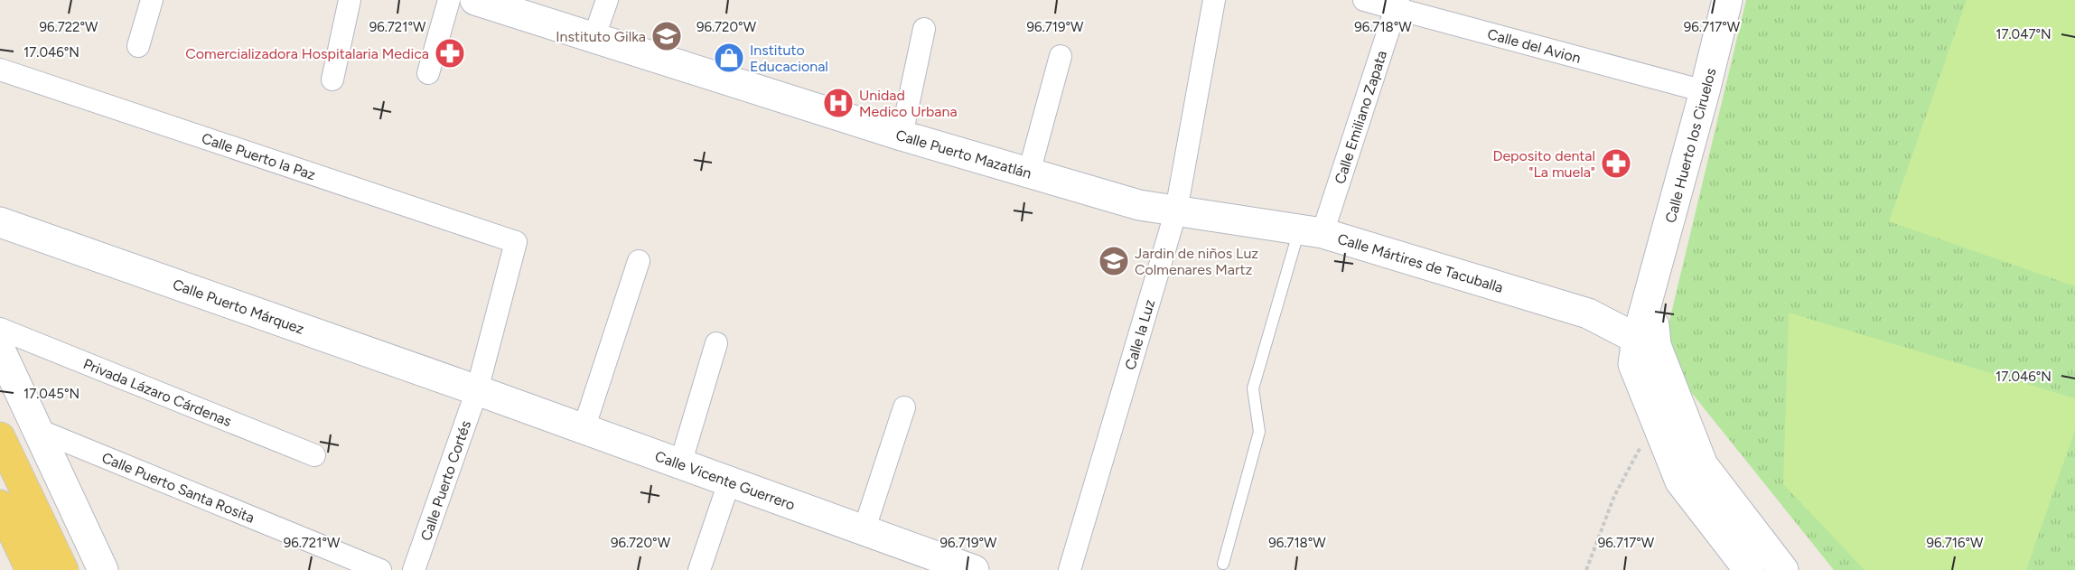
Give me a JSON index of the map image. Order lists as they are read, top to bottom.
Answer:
{
  "streets": {
    "street": [
      "Calle del Avion",
      "Calle Emiliano Zapata",
      "Calle Huerto los Ciruelos",
      "Calle Puerto Mazatlán",
      "Calle Puerto la Paz",
      "Calle Mártires de Tacuballa",
      "Calle Puerto Márquez",
      "Calle la Luz",
      "Privada Lázaro Cárdenas",
      "Calle Puerto Cortés",
      "Calle Vicente Guerrero",
      "Calle Puerto Santa Rosita"
    ]
  },
  "crossings": [
    ["Calle del Avion", "Calle Emiliano Zapata"],
    ["Calle del Avion", "Calle Huerto los Ciruelos"],
    ["Calle Emiliano Zapata", "Calle Mártires de Tacuballa"],
    ["Calle Huerto los Ciruelos", "Calle Mártires de Tacuballa"],
    ["Calle Puerto Mazatlán", "Calle Mártires de Tacuballa"],
    ["Calle Puerto Mazatlán", "Calle la Luz"],
    ["Calle Puerto la Paz", "Calle Puerto Cortés"],
    ["Calle Mártires de Tacuballa", "Calle la Luz"],
    ["Calle Puerto Márquez", "Calle Puerto Cortés"],
    ["Calle Puerto Márquez", "Calle Vicente Guerrero"],
    ["Calle Puerto Cortés", "Calle Vicente Guerrero"]
  ],
  "places": {
    "school or university": ["Instituto Gilka", "Jardin de niños Luz Colmenares Martz"],
    "pharmacy": ["Comercializadora Hospitalaria Medica", "Deposito dental \"La muela\""],
    "shop": ["Instituto Educacional"],
    "hospital": ["Unidad Medico Urbana"]
  },
  "coordinates": [
    "96.722°W",
    "96.721°W",
    "96.720°W",
    "96.719°W",
    "96.718°W",
    "96.717°W",
    "17.047°N",
    "17.046°N",
    "17.045°N",
    "96.716°W"
  ]
}
